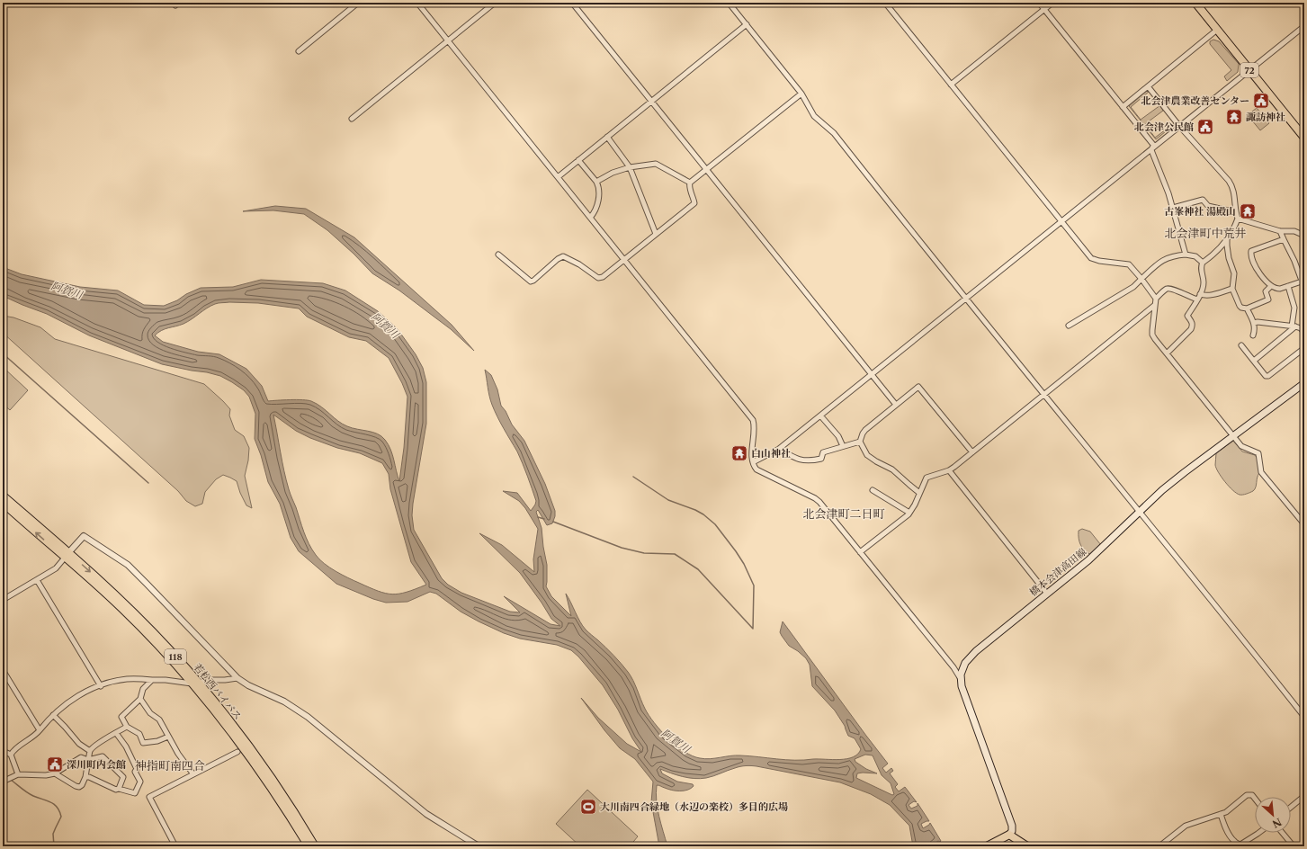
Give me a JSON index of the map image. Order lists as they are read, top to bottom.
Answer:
{
  "streets": {
    "main road": [
      "72",
      "橋本会津高田線",
      "118",
      "若松西バイパス"
    ]
  },
  "districts": ["北会津町中荒井", "北会津町二日町", "神指町南四合"],
  "water": ["阿賀川"],
  "places": {
    "public building": ["北会津農業改善センター", "北会津公民館", "深川町内会館"],
    "temple": ["諏訪神社", "古峯神社 湯殿山", "白山神社"],
    "sports": ["大川南四合緑地（水辺の楽校）多目的広場"]
  },
  "north": "bottom right"
}
